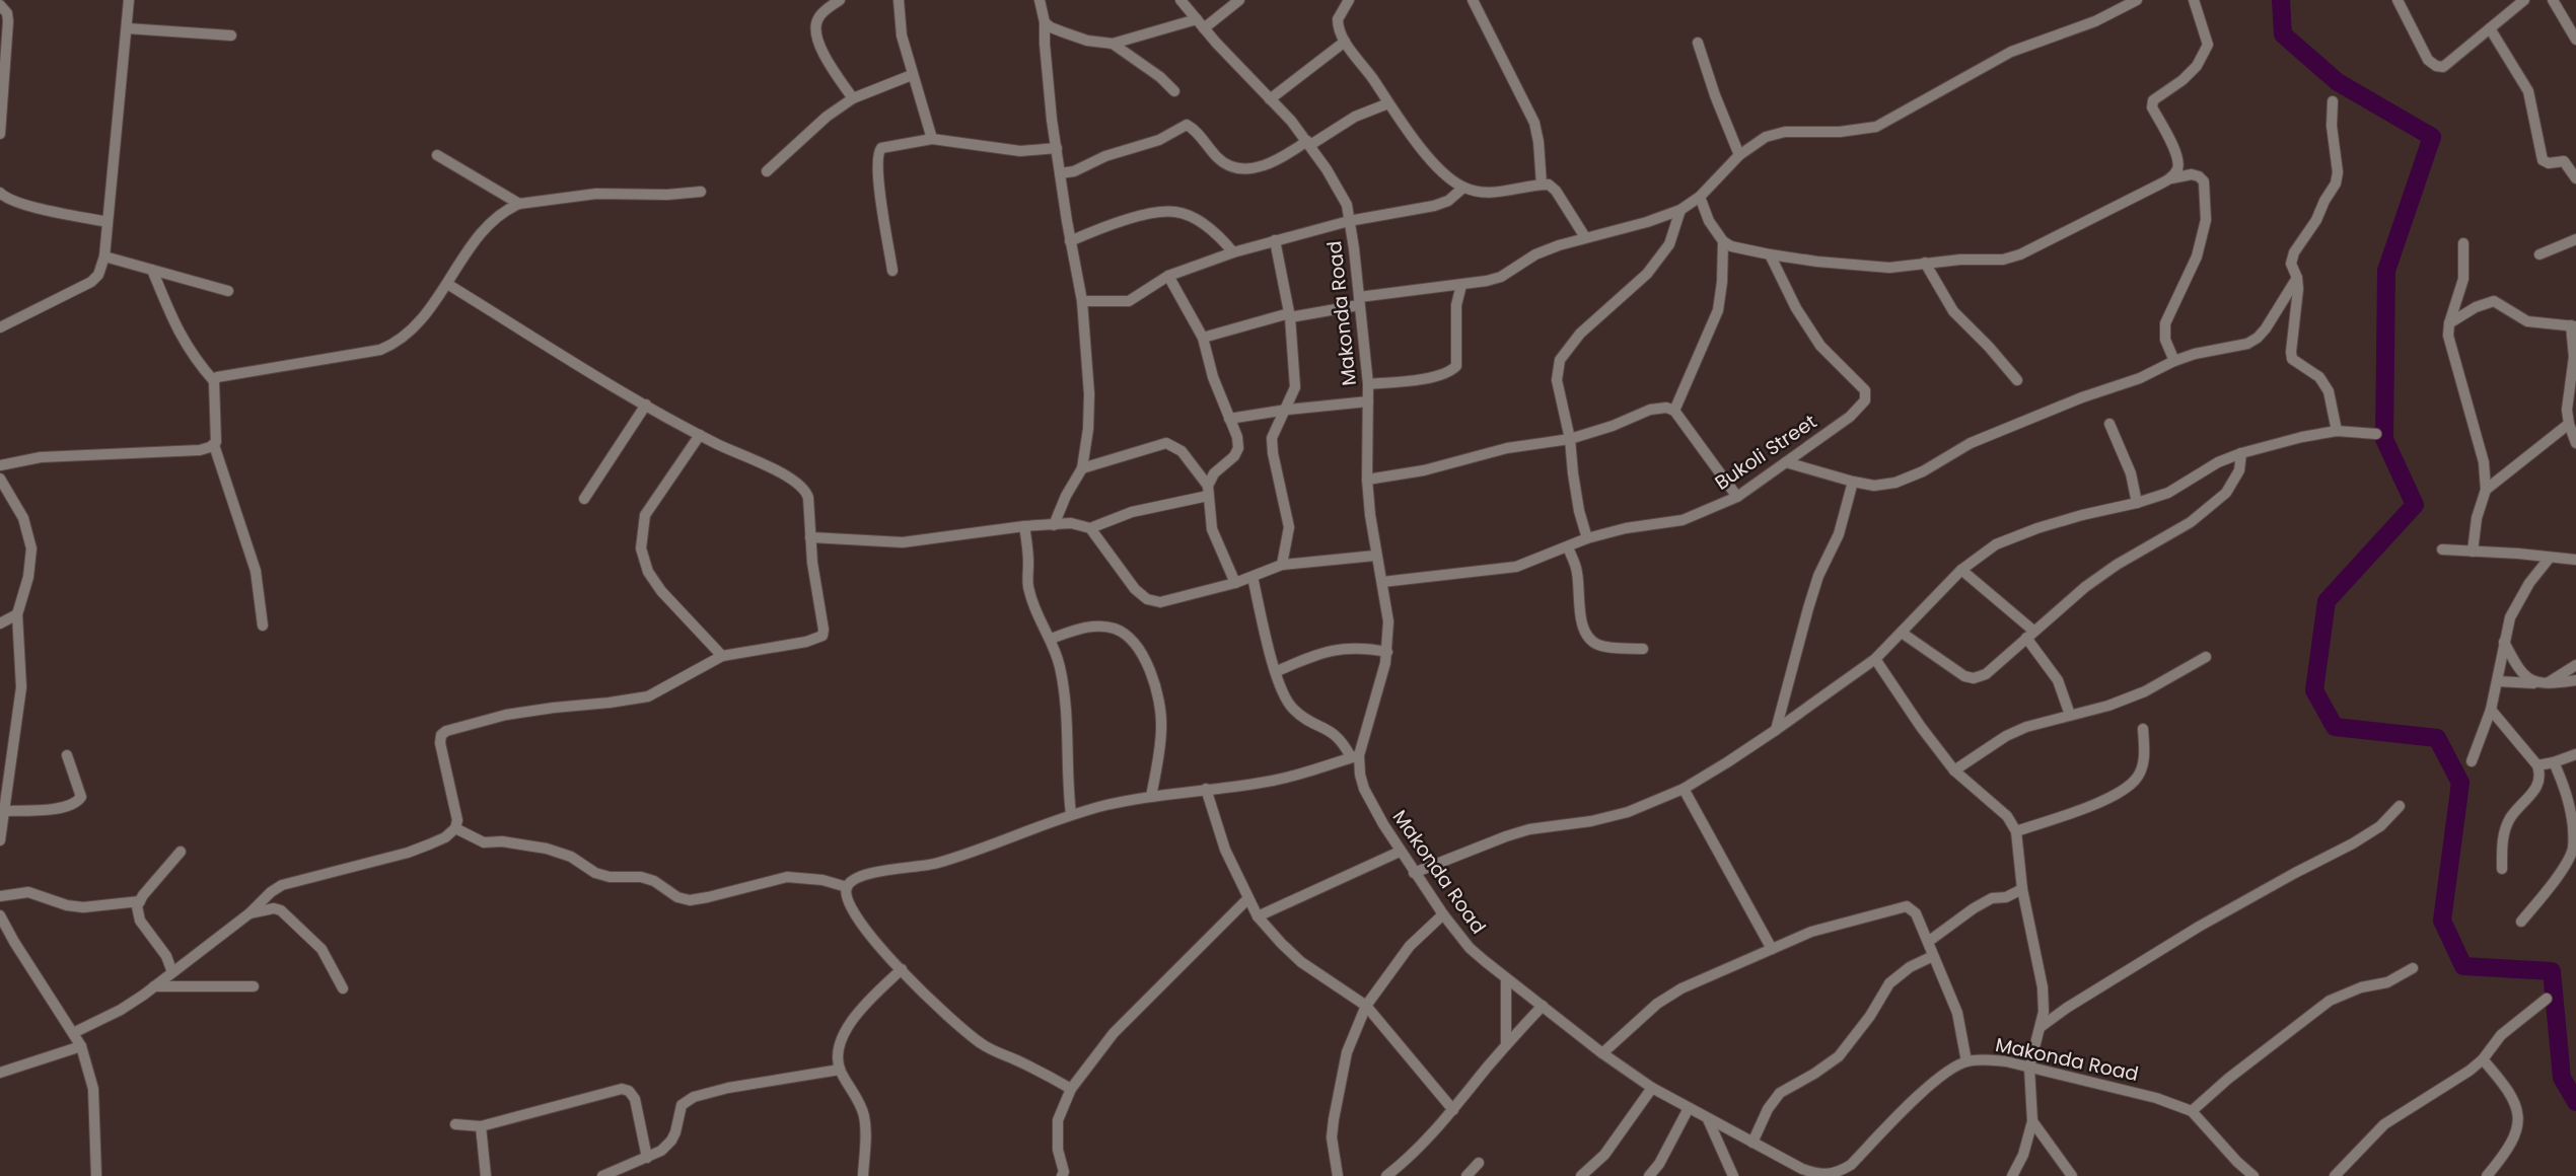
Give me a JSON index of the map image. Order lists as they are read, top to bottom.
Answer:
{
  "streets": {
    "street": ["Makonda Road", "Bukoli Street"]
  },
  "crossings": [
    ["Makonda Road", "Bukoli Street"]
  ]
}
